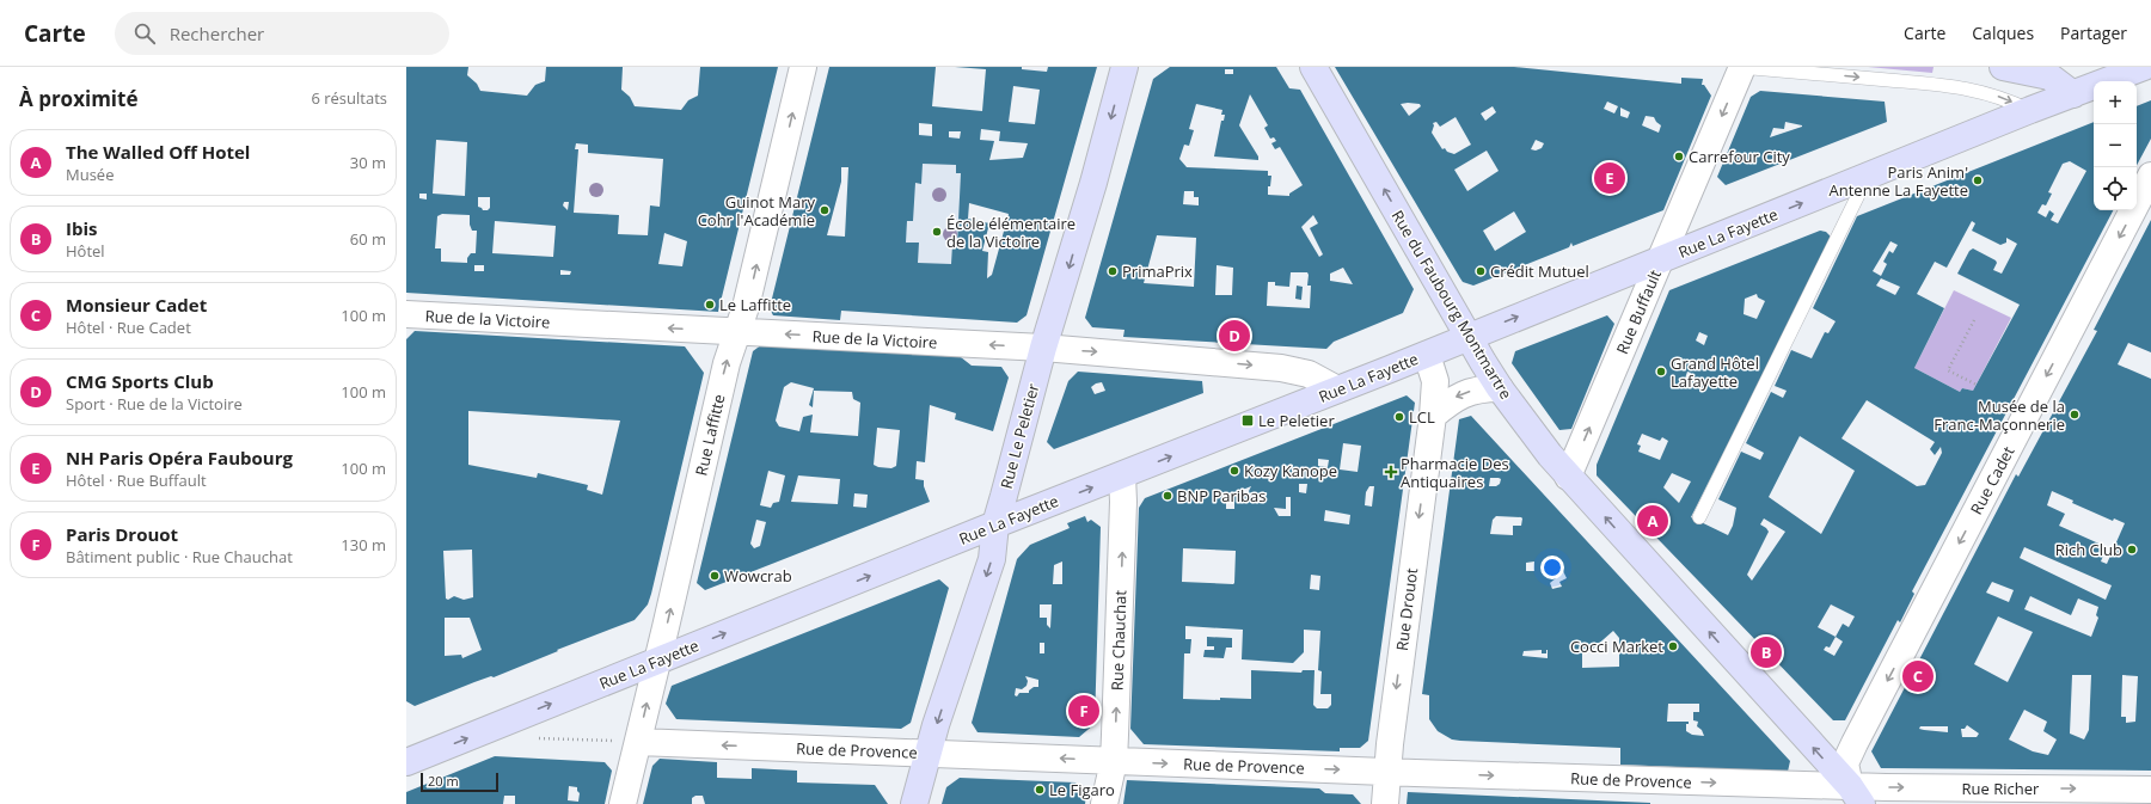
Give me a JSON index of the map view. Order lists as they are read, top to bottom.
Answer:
{
  "streets": {
    "main road": ["Rue La Fayette", "Rue du Faubourg Montmartre", "Rue Le Peletier"],
    "street": [
      "Rue Buffault",
      "Rue de la Victoire",
      "Rue Laffitte",
      "Rue Cadet",
      "Rue Drouot",
      "Rue Chauchat",
      "Rue de Provence",
      "Rue Richer"
    ]
  },
  "crossings": [
    ["Rue La Fayette", "Rue du Faubourg Montmartre"],
    ["Rue La Fayette", "Rue Buffault"],
    ["Rue La Fayette", "Rue de la Victoire"],
    ["Rue La Fayette", "Rue Laffitte"],
    ["Rue La Fayette", "Rue Le Peletier"],
    ["Rue La Fayette", "Rue Drouot"],
    ["Rue La Fayette", "Rue Chauchat"],
    ["Rue du Faubourg Montmartre", "Rue Buffault"],
    ["Rue du Faubourg Montmartre", "Rue Cadet"],
    ["Rue du Faubourg Montmartre", "Rue de Provence"],
    ["Rue du Faubourg Montmartre", "Rue Richer"],
    ["Rue de la Victoire", "Rue Laffitte"],
    ["Rue de la Victoire", "Rue Le Peletier"],
    ["Rue Laffitte", "Rue de Provence"],
    ["Rue Le Peletier", "Rue de Provence"],
    ["Rue Cadet", "Rue de Provence"],
    ["Rue Cadet", "Rue Richer"],
    ["Rue Drouot", "Rue de Provence"],
    ["Rue Chauchat", "Rue de Provence"],
    ["Rue de Provence", "Rue Richer"]
  ],
  "one_way": [
    "Rue La Fayette",
    "Rue du Faubourg Montmartre",
    "Rue Laffitte",
    "Rue Le Peletier",
    "Rue Cadet",
    "Rue Drouot",
    "Rue Chauchat",
    "Rue Richer"
  ],
  "places": {
    "other": [
      "Carrefour City",
      "Paris Anim' Antenne La Fayette",
      "Guinot Mary Cohr l'Académie",
      "École élémentaire de la Victoire",
      "PrimaPrix",
      "Crédit Mutuel",
      "Le Laffitte",
      "Grand Hôtel Lafayette",
      "Musée de la Franc-Maçonnerie",
      "LCL",
      "Kozy Kanope",
      "BNP Paribas",
      "Rich Club",
      "Wowcrab",
      "Cocci Market",
      "Le Figaro"
    ],
    "transit": ["Le Peletier"],
    "health": ["Pharmacie Des Antiquaires"]
  },
  "scale_bar": "20 m",
  "page": {
    "header": "Carte",
    "search": "Rechercher",
    "nav": ["Carte", "Calques", "Partager"],
    "heading": ["À proximité", "6 résultats"],
    "map_buttons": ["+", "−"],
    "list": [
      {
        "mark": "A",
        "name": "The Walled Off Hotel",
        "note": "Musée",
        "value": "30 m"
      },
      {
        "mark": "B",
        "name": "Ibis",
        "note": "Hôtel",
        "value": "60 m"
      },
      {
        "mark": "C",
        "name": "Monsieur Cadet",
        "note": "Hôtel · Rue Cadet",
        "value": "100 m"
      },
      {
        "mark": "D",
        "name": "CMG Sports Club",
        "note": "Sport · Rue de la Victoire",
        "value": "100 m"
      },
      {
        "mark": "E",
        "name": "NH Paris Opéra Faubourg",
        "note": "Hôtel · Rue Buffault",
        "value": "100 m"
      },
      {
        "mark": "F",
        "name": "Paris Drouot",
        "note": "Bâtiment public · Rue Chauchat",
        "value": "130 m"
      }
    ],
    "pins": [
      "E",
      "D",
      "A",
      "B",
      "C",
      "F"
    ],
    "scale": "20 m"
  }
}
